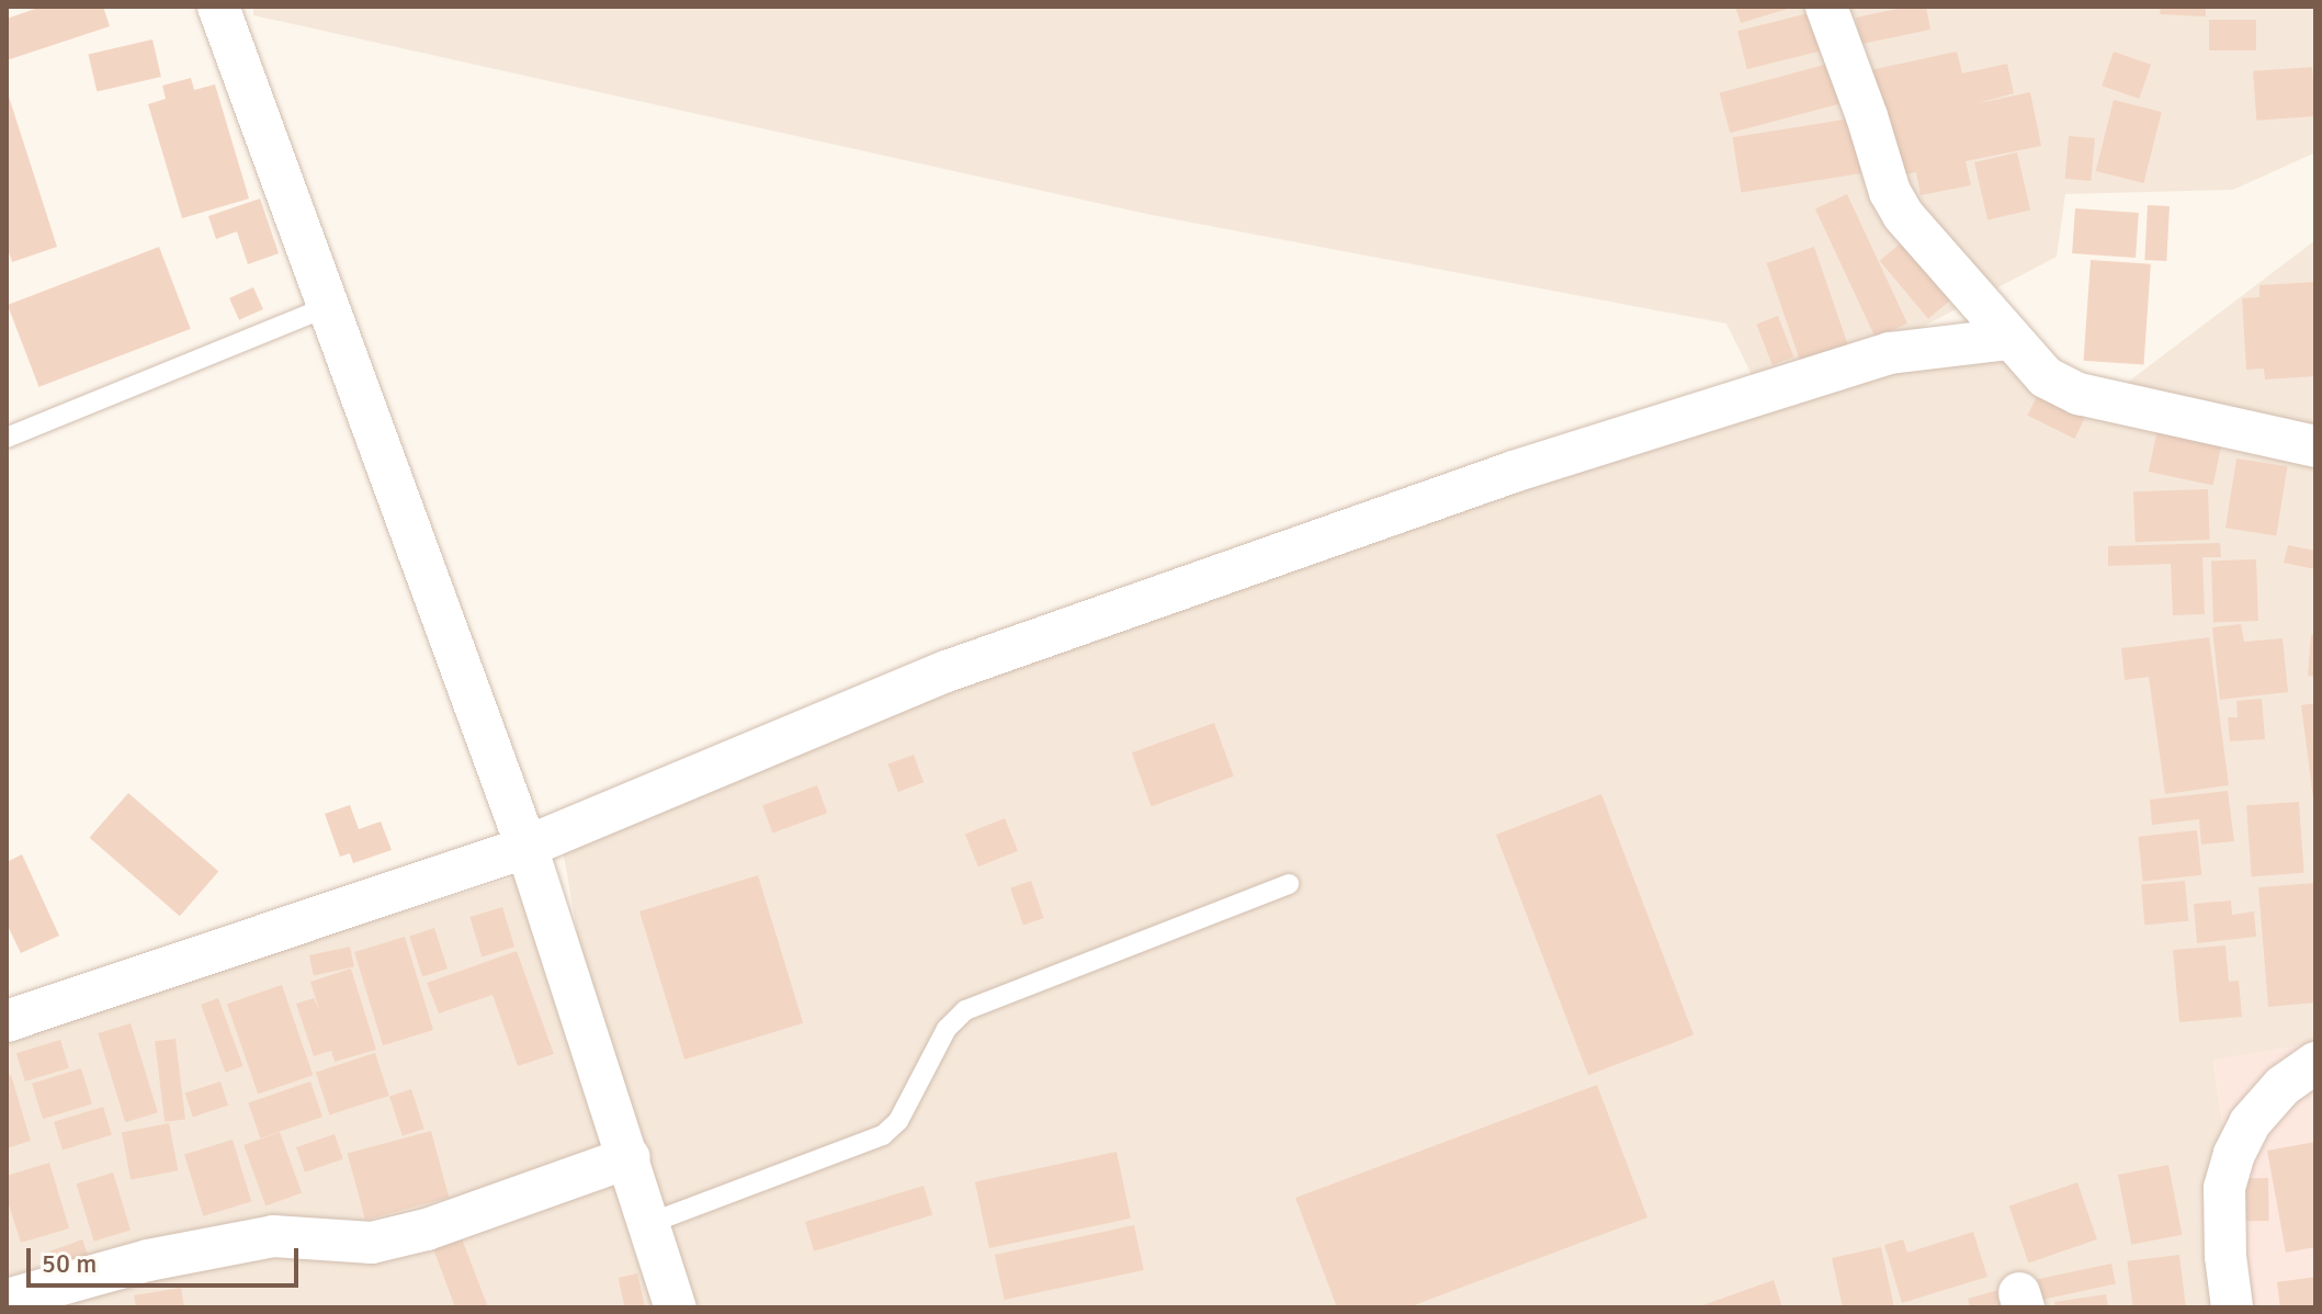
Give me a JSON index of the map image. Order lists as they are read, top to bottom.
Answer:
{
  "scale_bar": "50 m"
}
